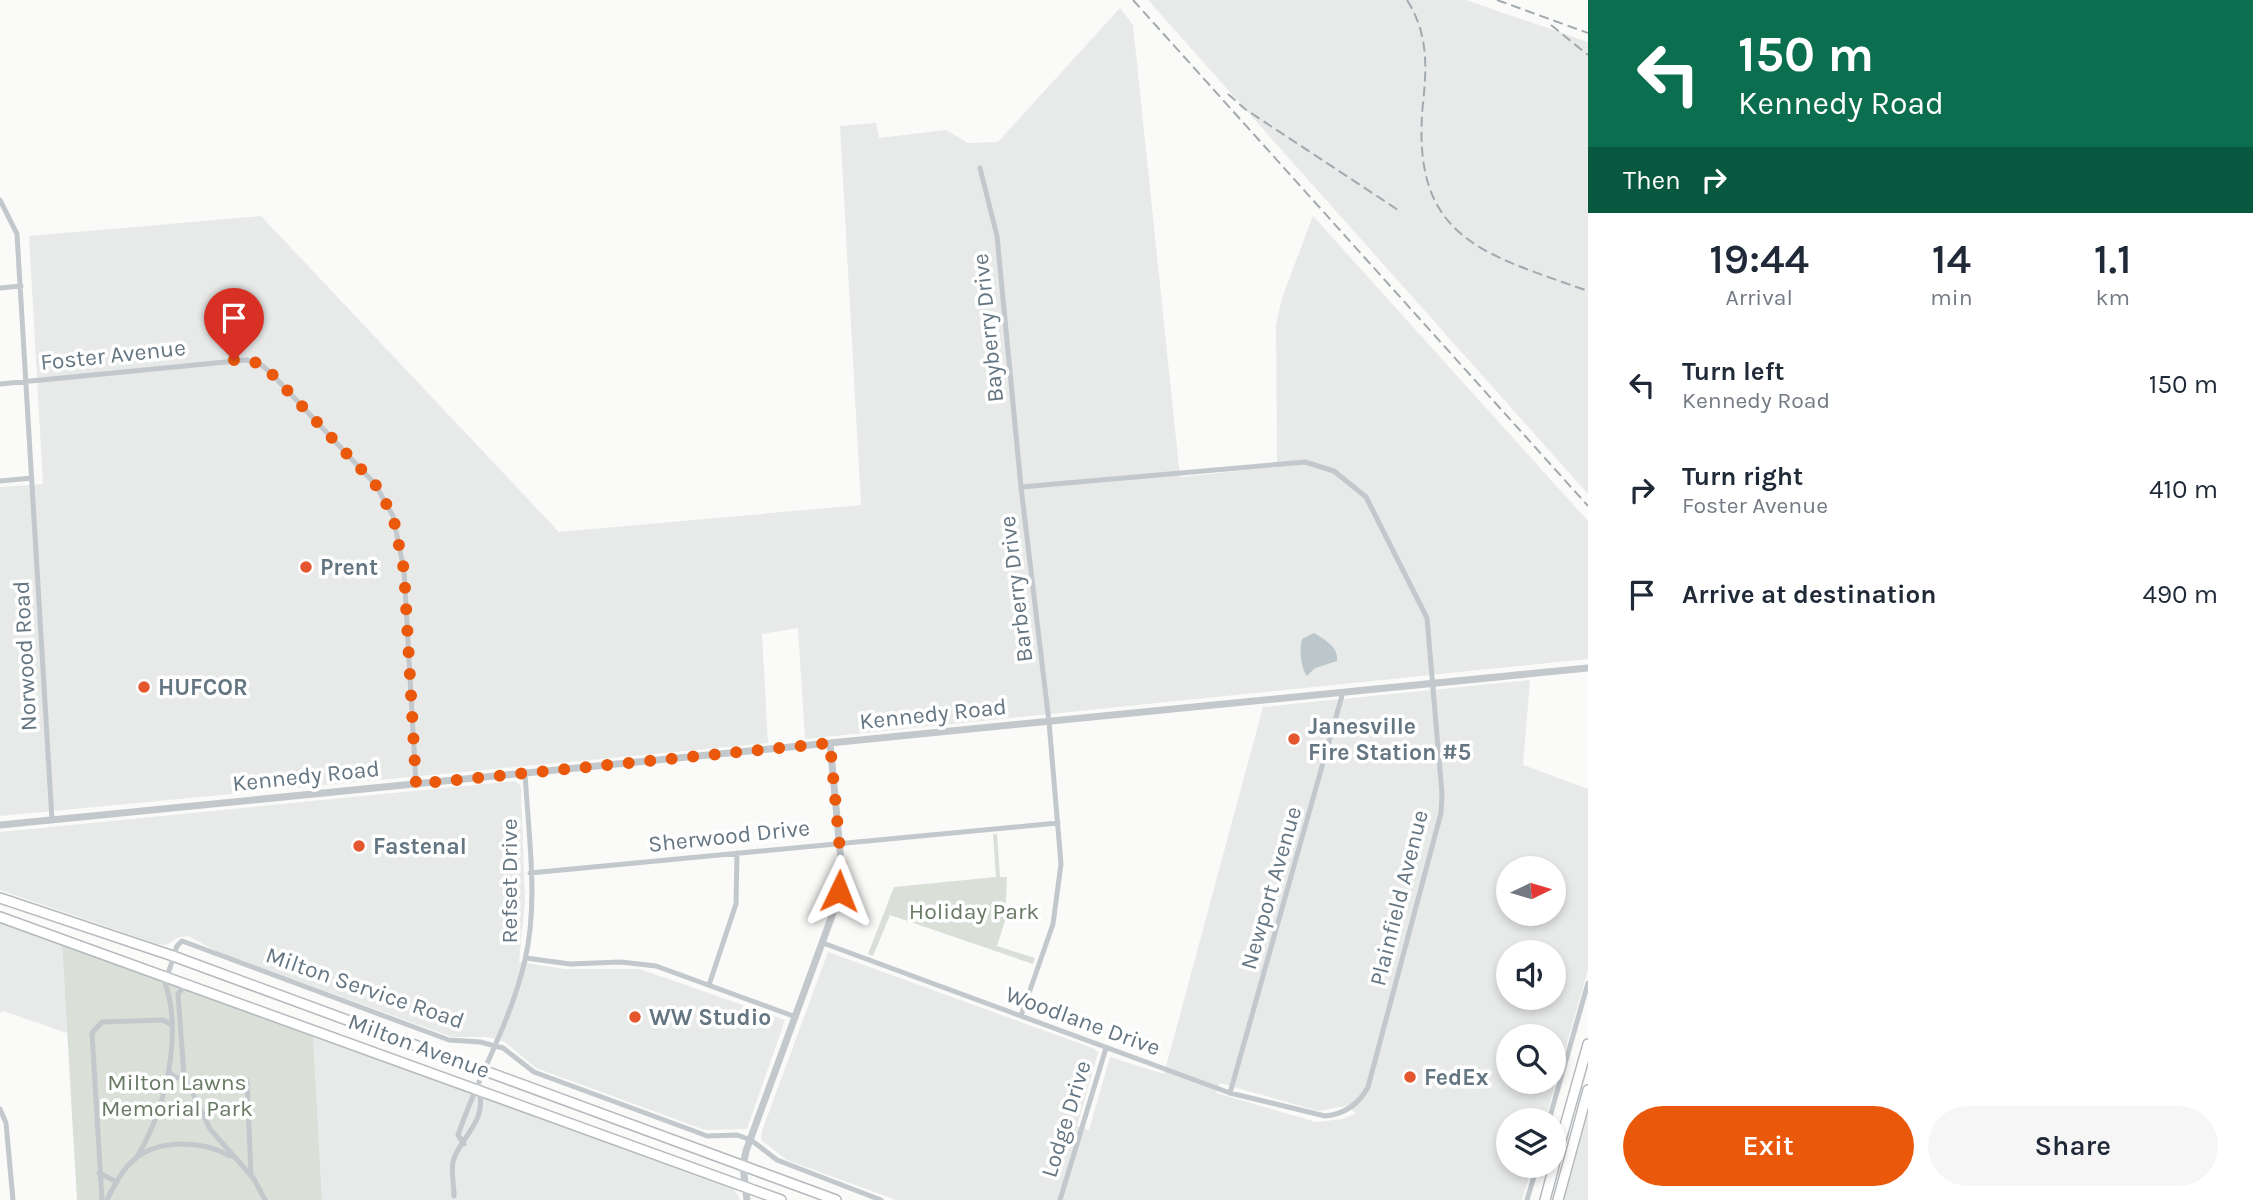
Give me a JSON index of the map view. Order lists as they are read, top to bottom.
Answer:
{
  "streets": {
    "main road": ["Milton Avenue"],
    "street": [
      "Bayberry Drive",
      "Foster Avenue",
      "Barberry Drive",
      "Norwood Road",
      "Kennedy Road",
      "Sherwood Drive",
      "Refset Drive",
      "Newport Avenue",
      "Plainfield Avenue",
      "Milton Service Road",
      "Woodlane Drive",
      "Lodge Drive"
    ]
  },
  "crossings": [
    ["Bayberry Drive", "Barberry Drive"],
    ["Bayberry Drive", "Plainfield Avenue"],
    ["Foster Avenue", "Norwood Road"],
    ["Foster Avenue", "Kennedy Road"],
    ["Barberry Drive", "Kennedy Road"],
    ["Barberry Drive", "Sherwood Drive"],
    ["Barberry Drive", "Plainfield Avenue"],
    ["Barberry Drive", "Woodlane Drive"],
    ["Norwood Road", "Kennedy Road"],
    ["Kennedy Road", "Refset Drive"],
    ["Kennedy Road", "Newport Avenue"],
    ["Kennedy Road", "Plainfield Avenue"],
    ["Sherwood Drive", "Refset Drive"],
    ["Refset Drive", "Milton Service Road"],
    ["Refset Drive", "Milton Avenue"],
    ["Newport Avenue", "Woodlane Drive"],
    ["Plainfield Avenue", "Woodlane Drive"],
    ["Milton Service Road", "Milton Avenue"],
    ["Woodlane Drive", "Lodge Drive"]
  ],
  "parks": ["Holiday Park", "Milton Lawns Memorial Park"],
  "places": [
    "Prent",
    "HUFCOR",
    "Janesville Fire Station #5",
    "Fastenal",
    "WW Studio",
    "FedEx"
  ],
  "north": "right",
  "page": {
    "turn": ["150 m", "Kennedy Road"],
    "then": "Then",
    "eta": [
      "19:44",
      "Arrival",
      "14",
      "min",
      "1.1",
      "km"
    ],
    "list": [
      {
        "name": "Turn left",
        "note": "Kennedy Road",
        "value": "150 m"
      },
      {
        "name": "Turn right",
        "note": "Foster Avenue",
        "value": "410 m"
      },
      {
        "name": "Arrive at destination",
        "value": "490 m"
      }
    ],
    "buttons": ["Exit", "Share"]
  }
}
